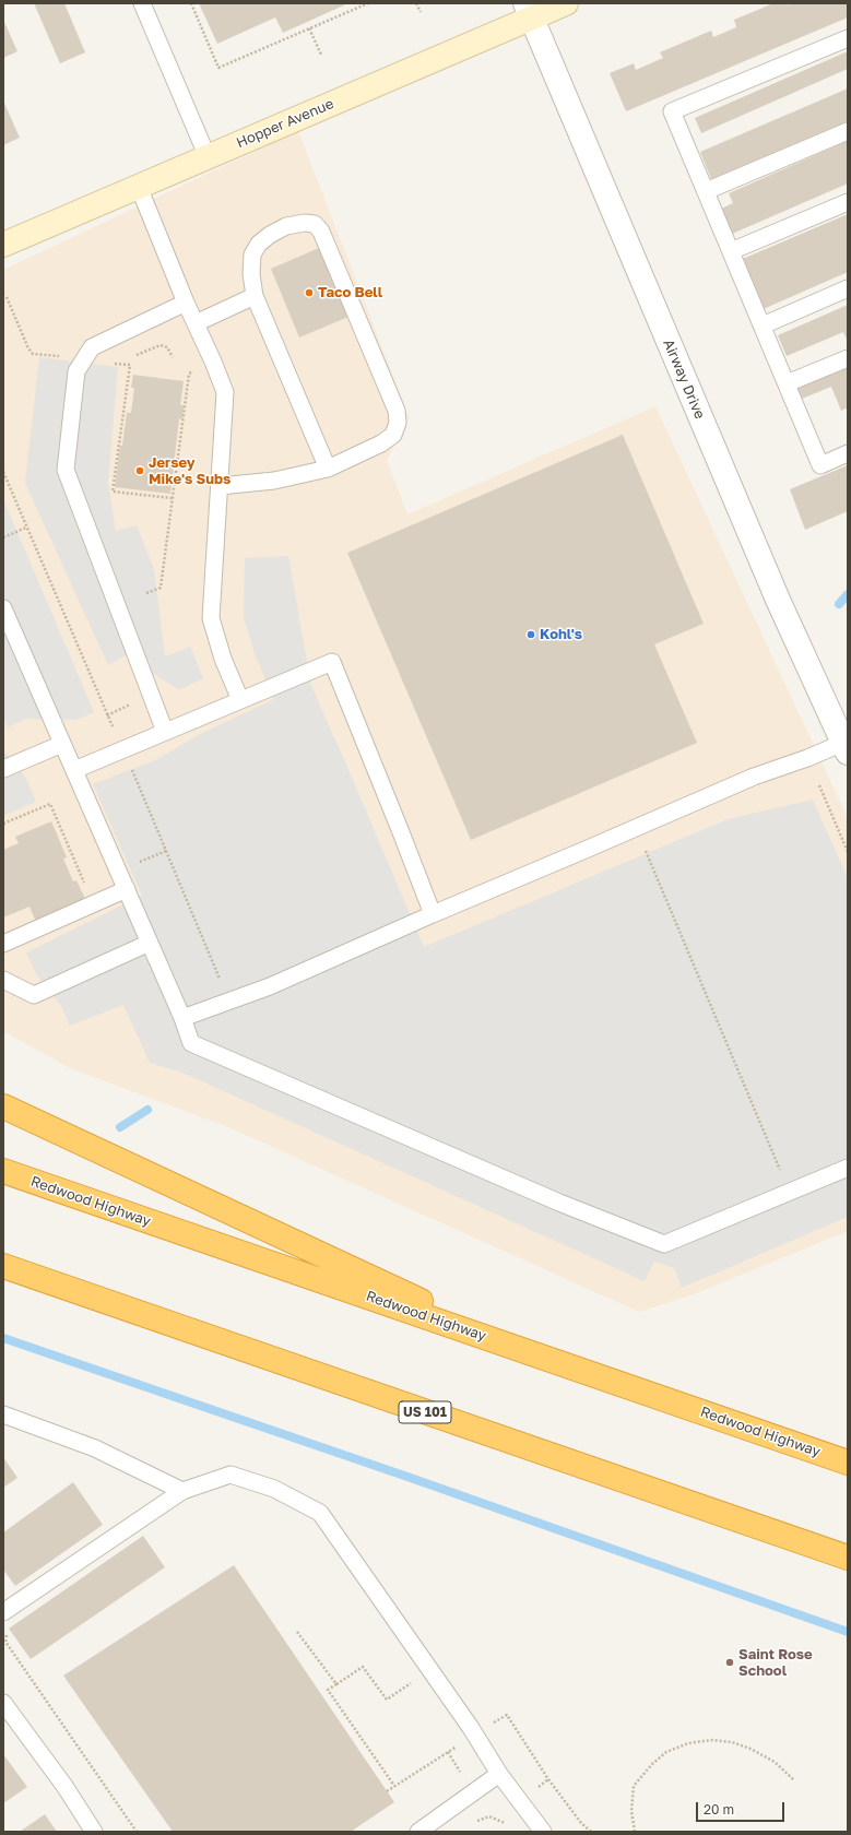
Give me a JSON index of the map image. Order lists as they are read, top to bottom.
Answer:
{
  "streets": {
    "highway": ["Redwood Highway", "US 101"],
    "street": ["Hopper Avenue", "Airway Drive"]
  },
  "crossings": [
    ["Hopper Avenue", "Airway Drive"]
  ],
  "places": [
    "Taco Bell",
    "Jersey Mike's Subs",
    "Kohl's",
    "Saint Rose School"
  ],
  "scale_bar": "20 m"
}
